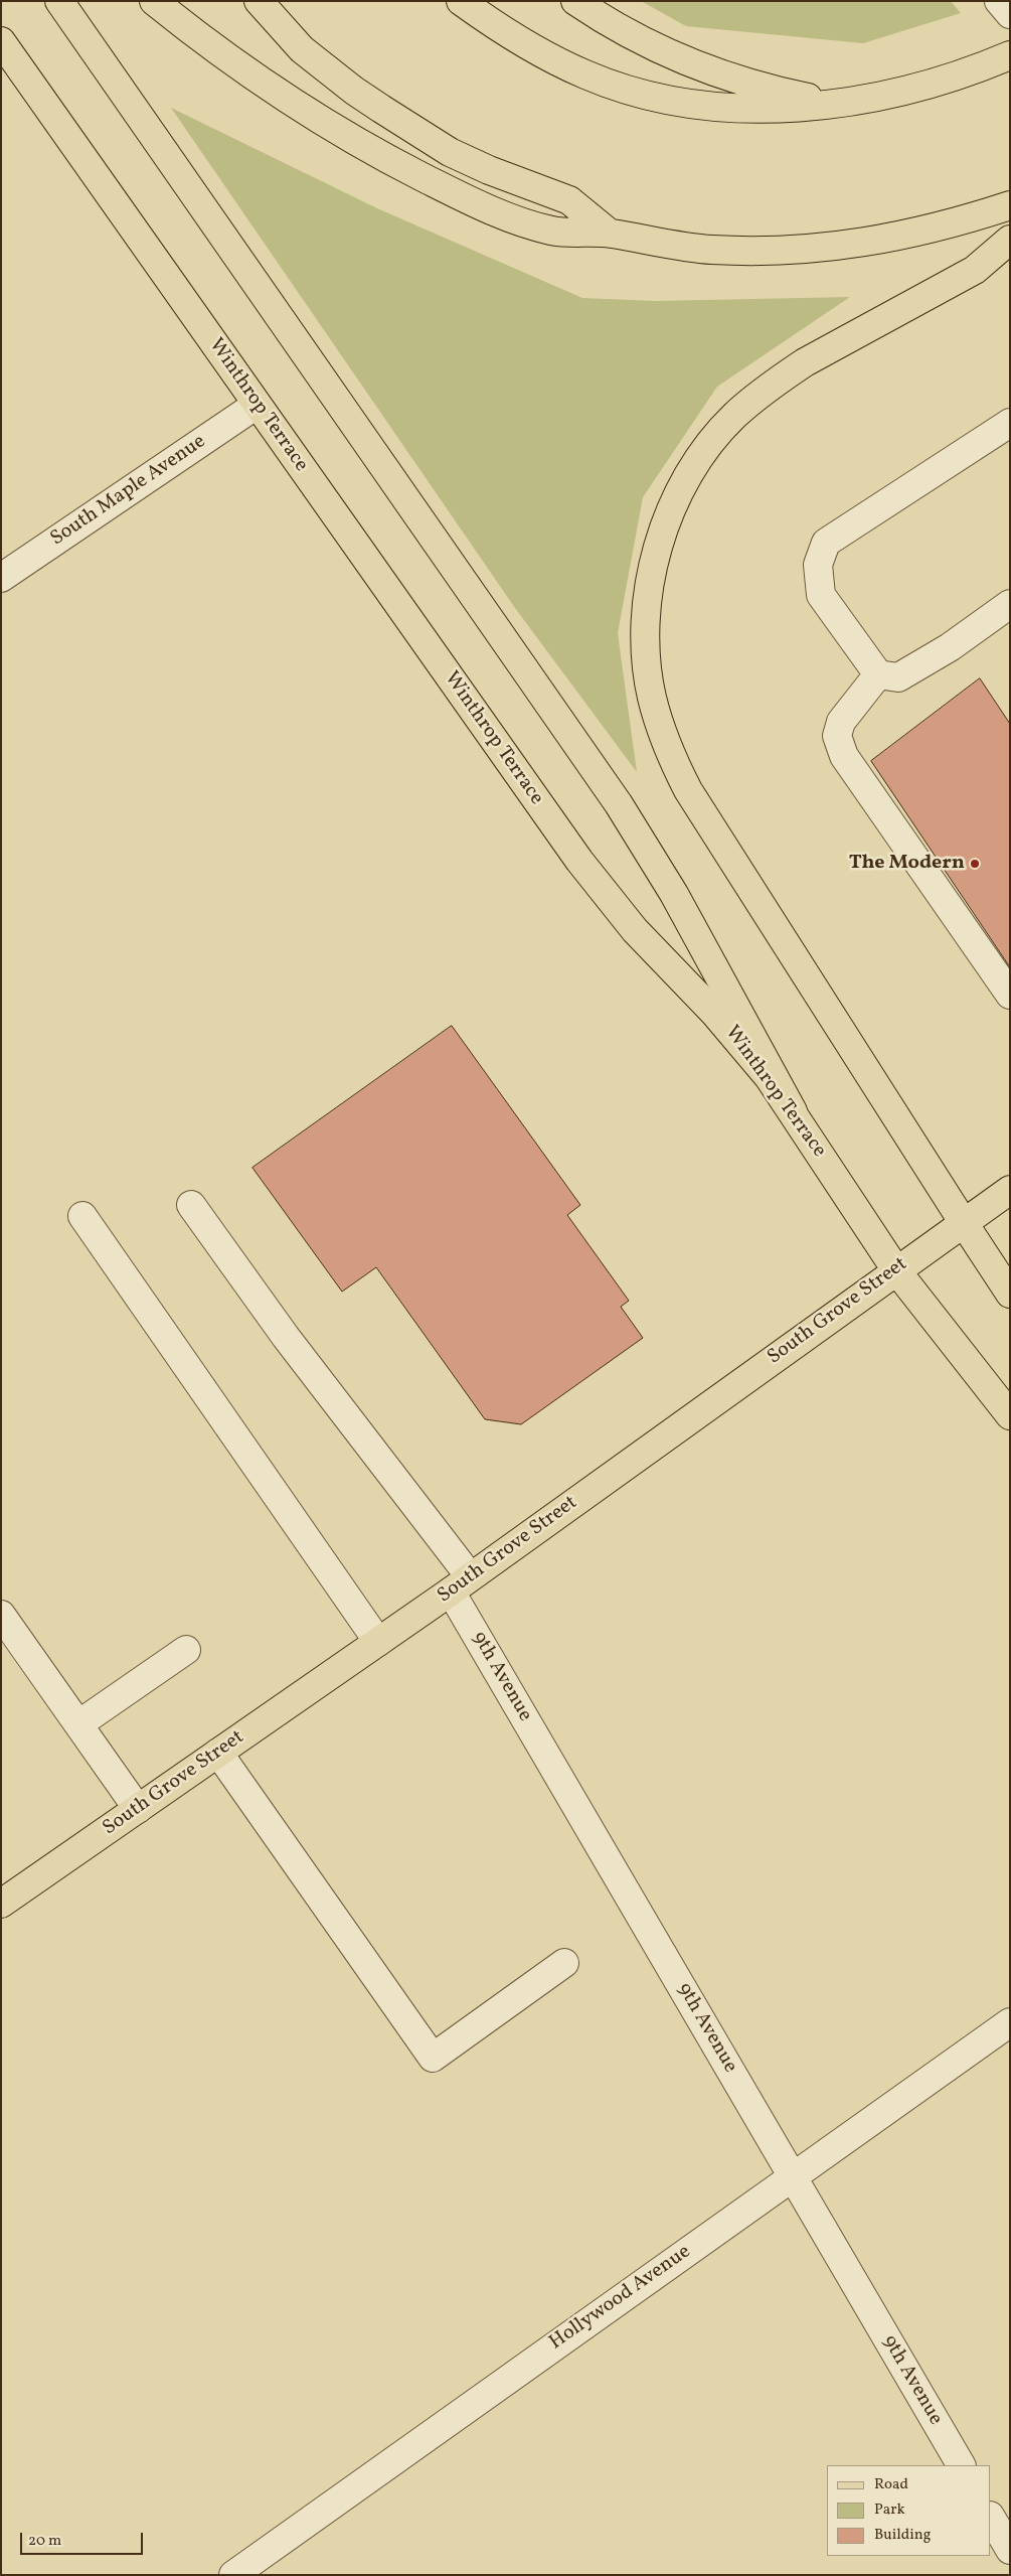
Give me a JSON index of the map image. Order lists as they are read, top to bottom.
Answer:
{
  "streets": {
    "main road": ["Winthrop Terrace", "South Grove Street"],
    "street": ["South Maple Avenue", "9th Avenue", "Hollywood Avenue"]
  },
  "crossings": [
    ["Winthrop Terrace", "South Maple Avenue"],
    ["Winthrop Terrace", "South Grove Street"],
    ["South Grove Street", "9th Avenue"],
    ["9th Avenue", "Hollywood Avenue"]
  ],
  "places": ["The Modern"],
  "legend": ["Road", "Park", "Building"],
  "scale_bar": "20 m"
}
